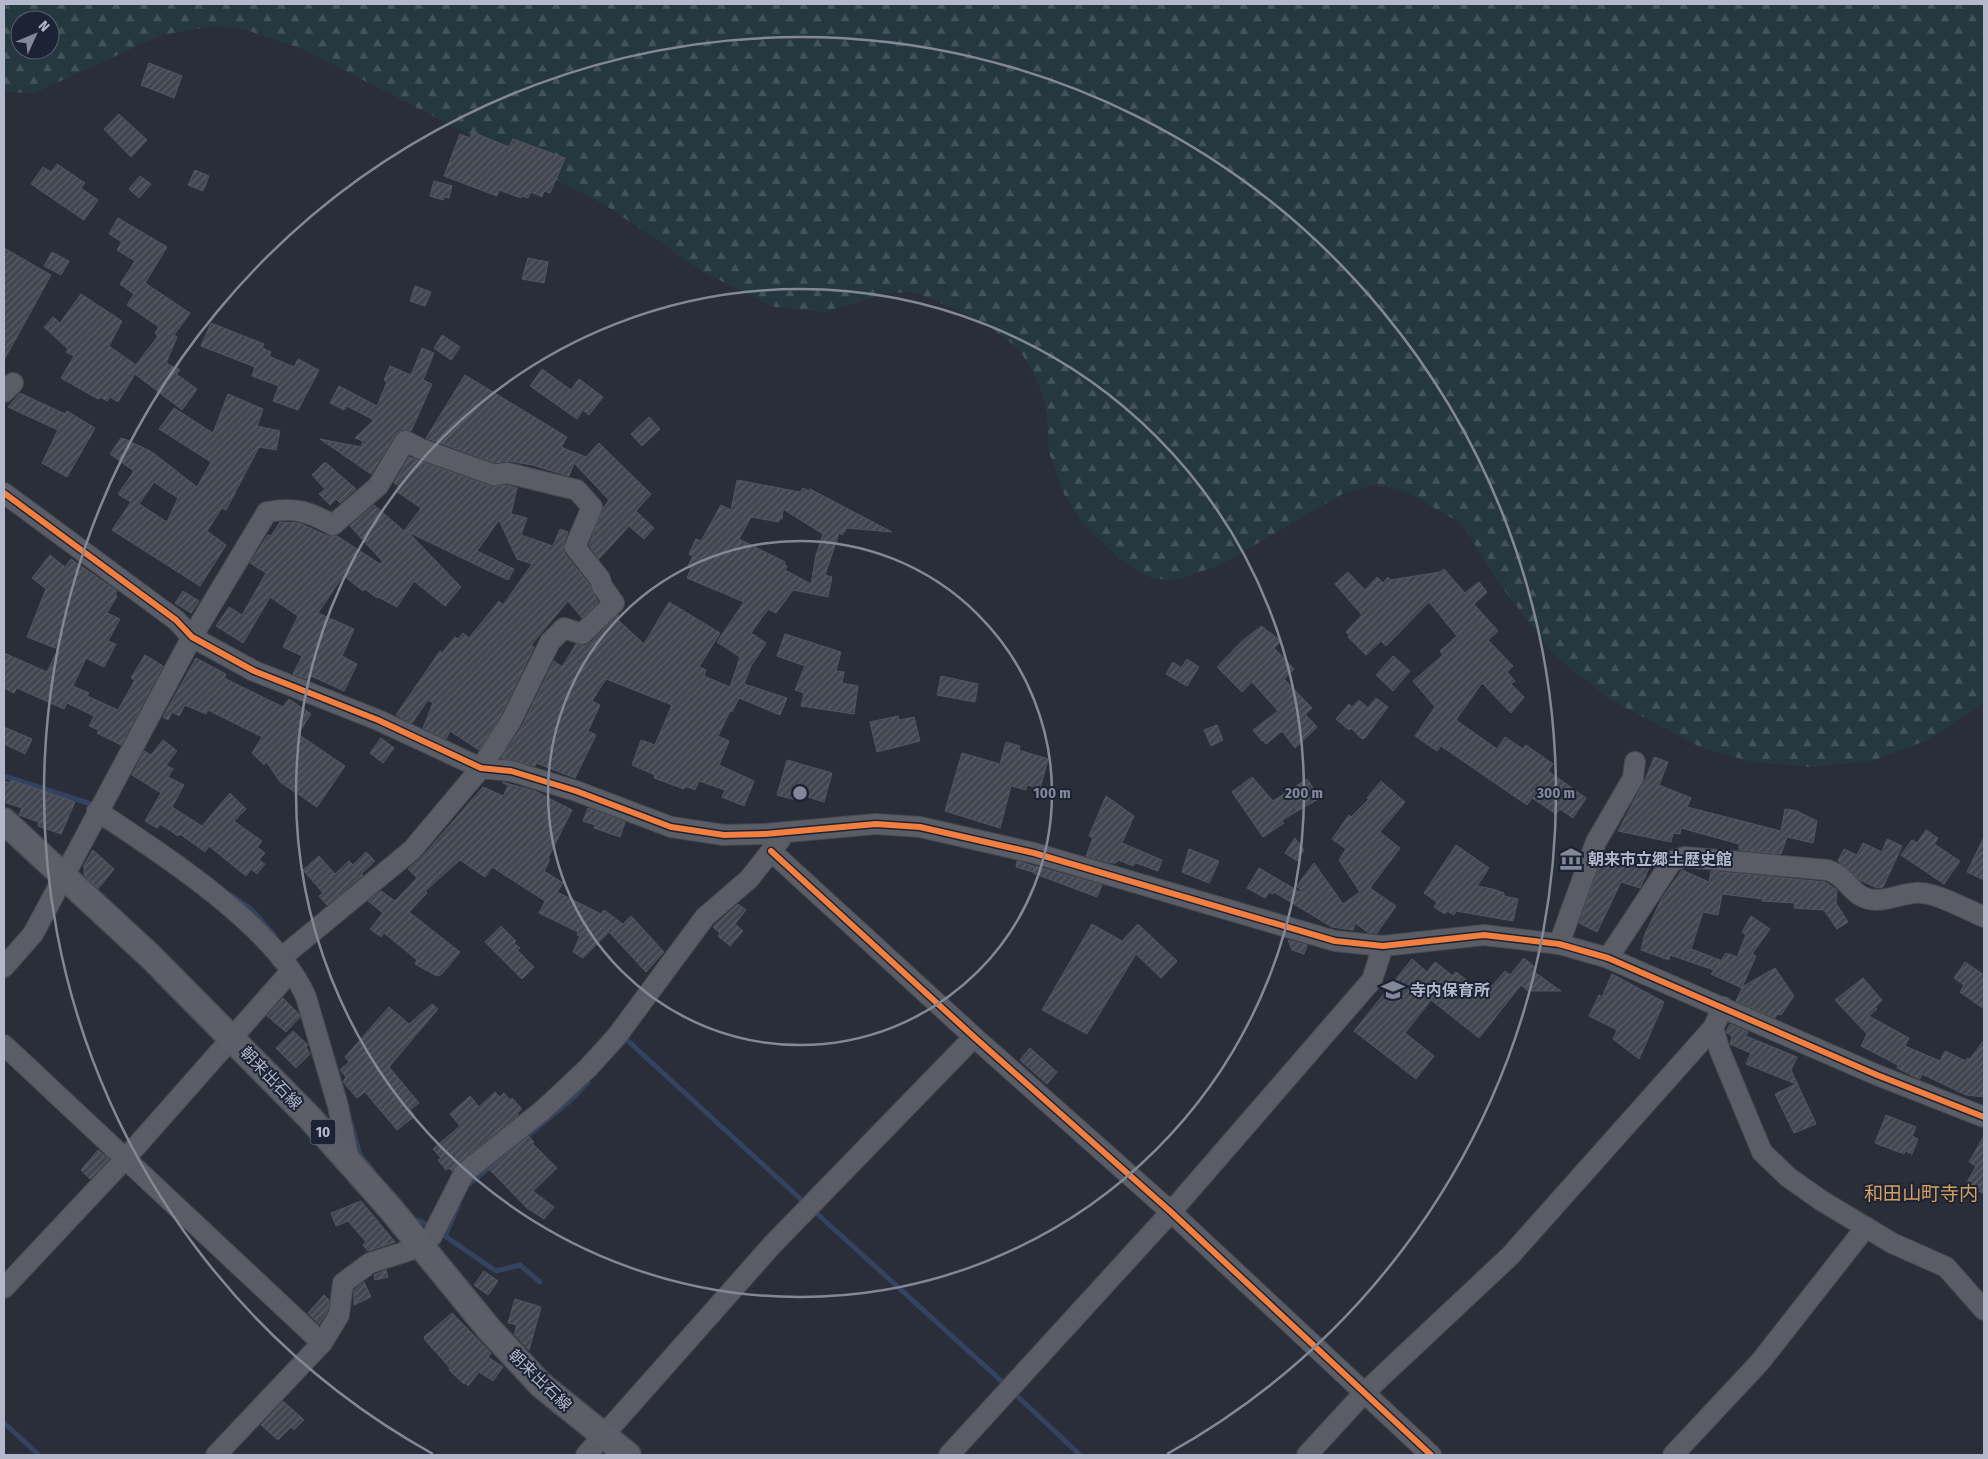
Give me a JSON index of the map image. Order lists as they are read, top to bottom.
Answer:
{
  "streets": {
    "main road": ["朝来出石線", "10"]
  },
  "districts": ["和田山町寺内"],
  "places": {
    "museum": ["朝来市立郷土歴史館"],
    "school or university": ["寺内保育所"]
  },
  "north": "top right",
  "rings": ["100 m", "200 m", "300 m"]
}
